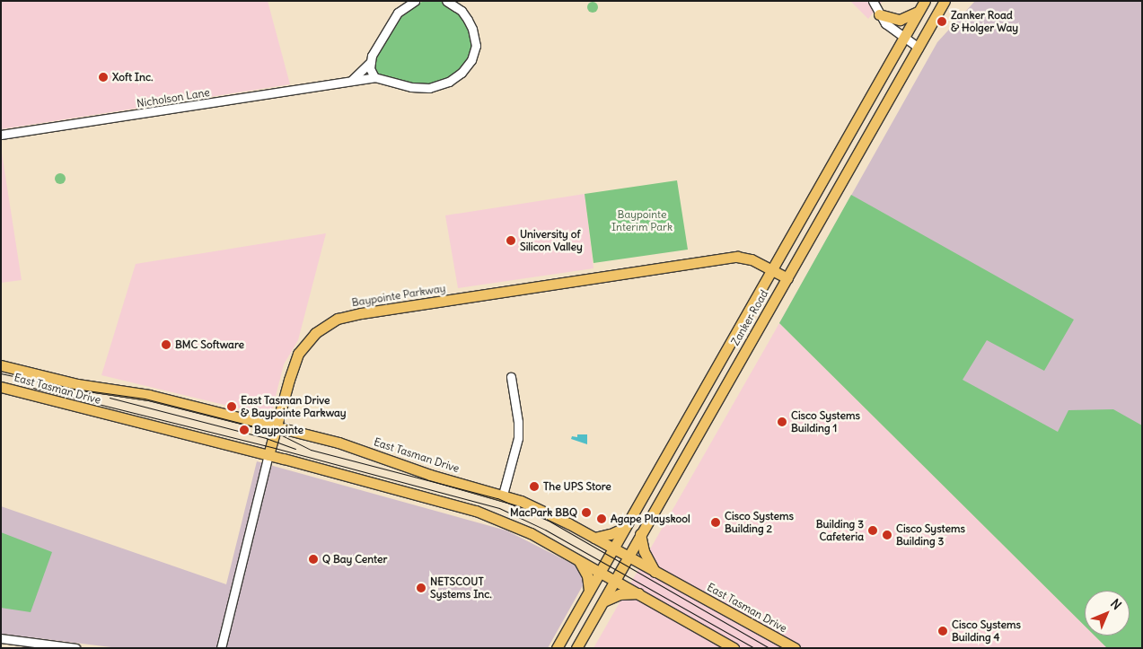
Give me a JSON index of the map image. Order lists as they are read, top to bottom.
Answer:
{
  "streets": {
    "main road": ["Baypointe Parkway", "Zanker Road", "East Tasman Drive"],
    "street": ["Nicholson Lane"]
  },
  "crossings": [
    ["Baypointe Parkway", "Zanker Road"],
    ["Baypointe Parkway", "East Tasman Drive"],
    ["Zanker Road", "East Tasman Drive"]
  ],
  "parks": ["Baypointe Interim Park"],
  "places": [
    "Zanker Road & Holger Way",
    "Xoft Inc.",
    "University of Silicon Valley",
    "BMC Software",
    "East Tasman Drive & Baypointe Parkway",
    "Cisco Systems Building 1",
    "Baypointe",
    "The UPS Store",
    "MacPark BBQ",
    "Agape Playskool",
    "Cisco Systems Building 2",
    "Building 3 Cafeteria",
    "Cisco Systems Building 3",
    "Q Bay Center",
    "NETSCOUT Systems Inc.",
    "Cisco Systems Building 4"
  ],
  "north": "top right"
}
